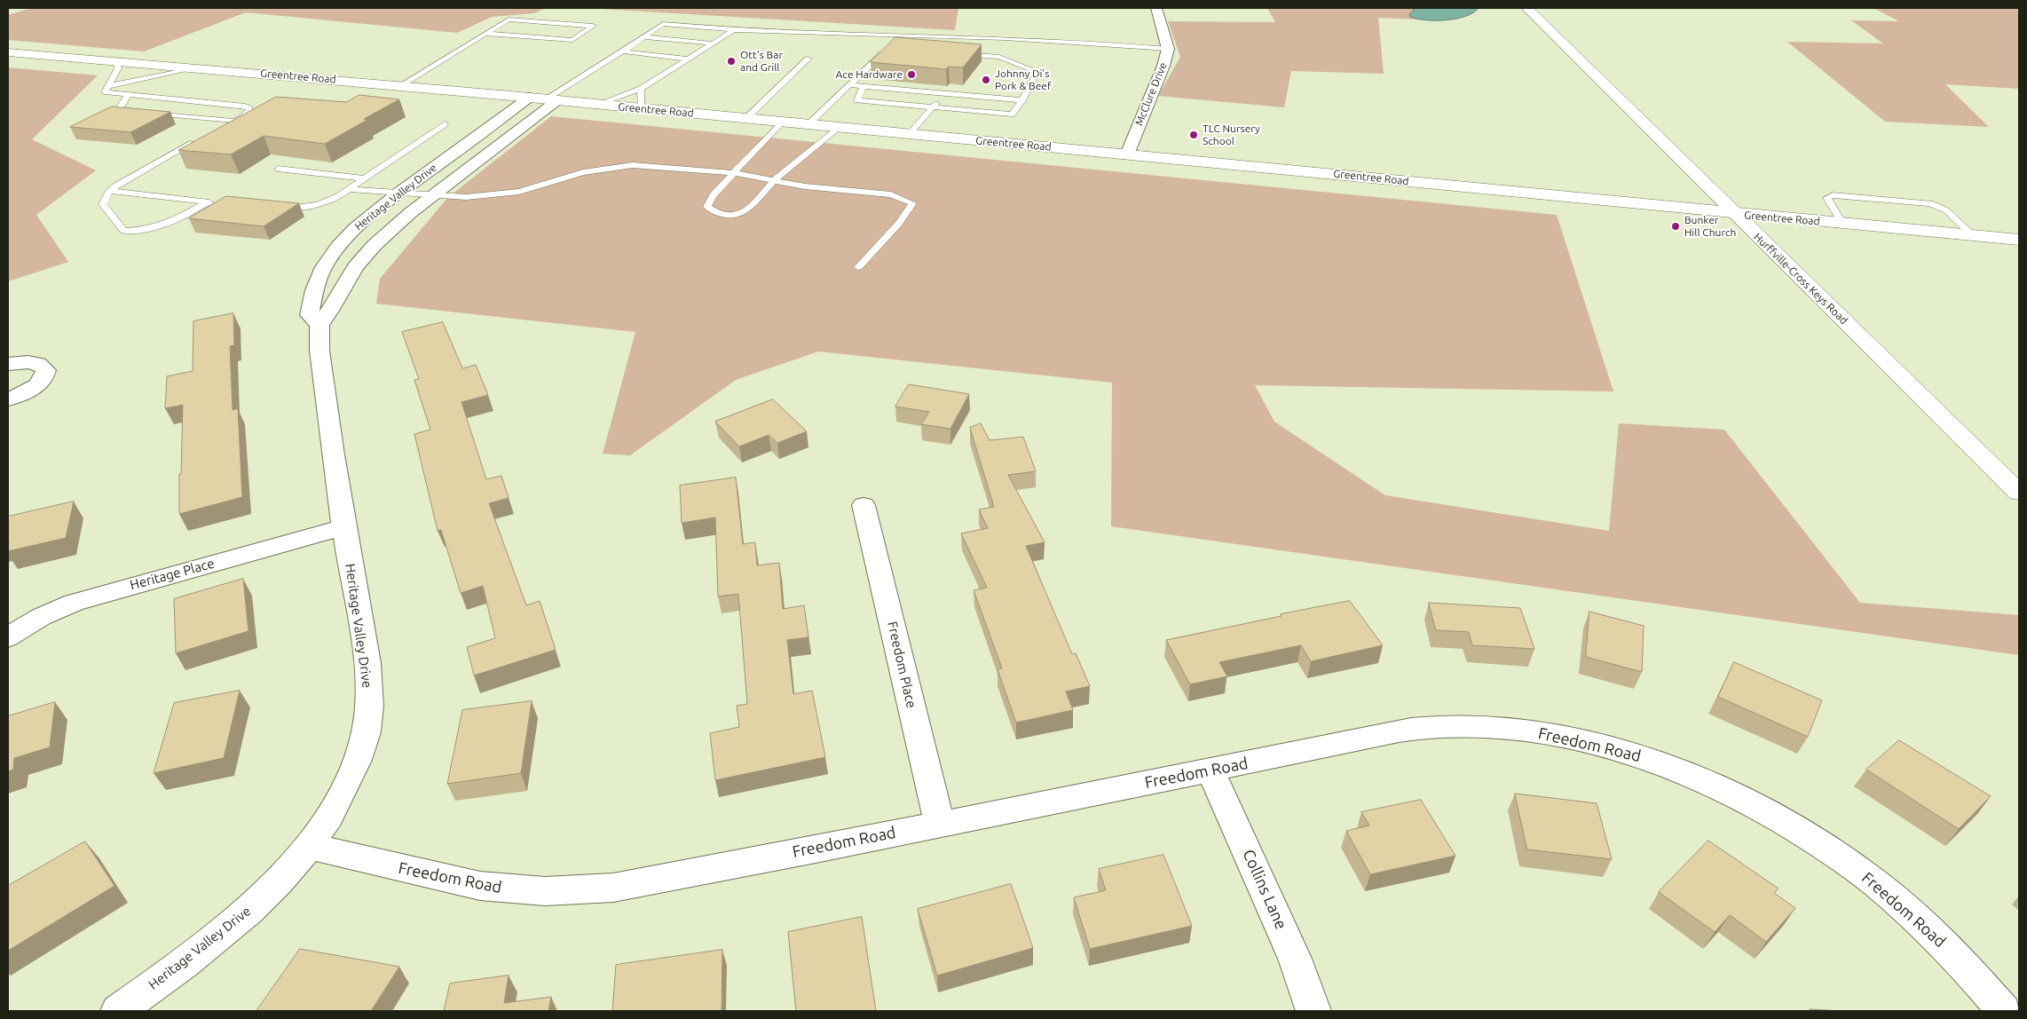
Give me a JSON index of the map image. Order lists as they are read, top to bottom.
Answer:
{
  "streets": {
    "street": [
      "Greentree Road",
      "McClure Drive",
      "Heritage Valley Drive",
      "Hurffville-Cross Keys Road",
      "Heritage Place",
      "Freedom Place",
      "Freedom Road",
      "Collins Lane"
    ]
  },
  "crossings": [
    ["Greentree Road", "McClure Drive"],
    ["Greentree Road", "Heritage Valley Drive"],
    ["Greentree Road", "Hurffville-Cross Keys Road"],
    ["Heritage Valley Drive", "Heritage Place"],
    ["Heritage Valley Drive", "Freedom Road"],
    ["Freedom Place", "Freedom Road"],
    ["Freedom Road", "Collins Lane"]
  ],
  "places": [
    "Ott's Bar and Grill",
    "Ace Hardware",
    "Johnny Di's Pork & Beef",
    "TLC Nursery School",
    "Bunker Hill Church"
  ]
}
